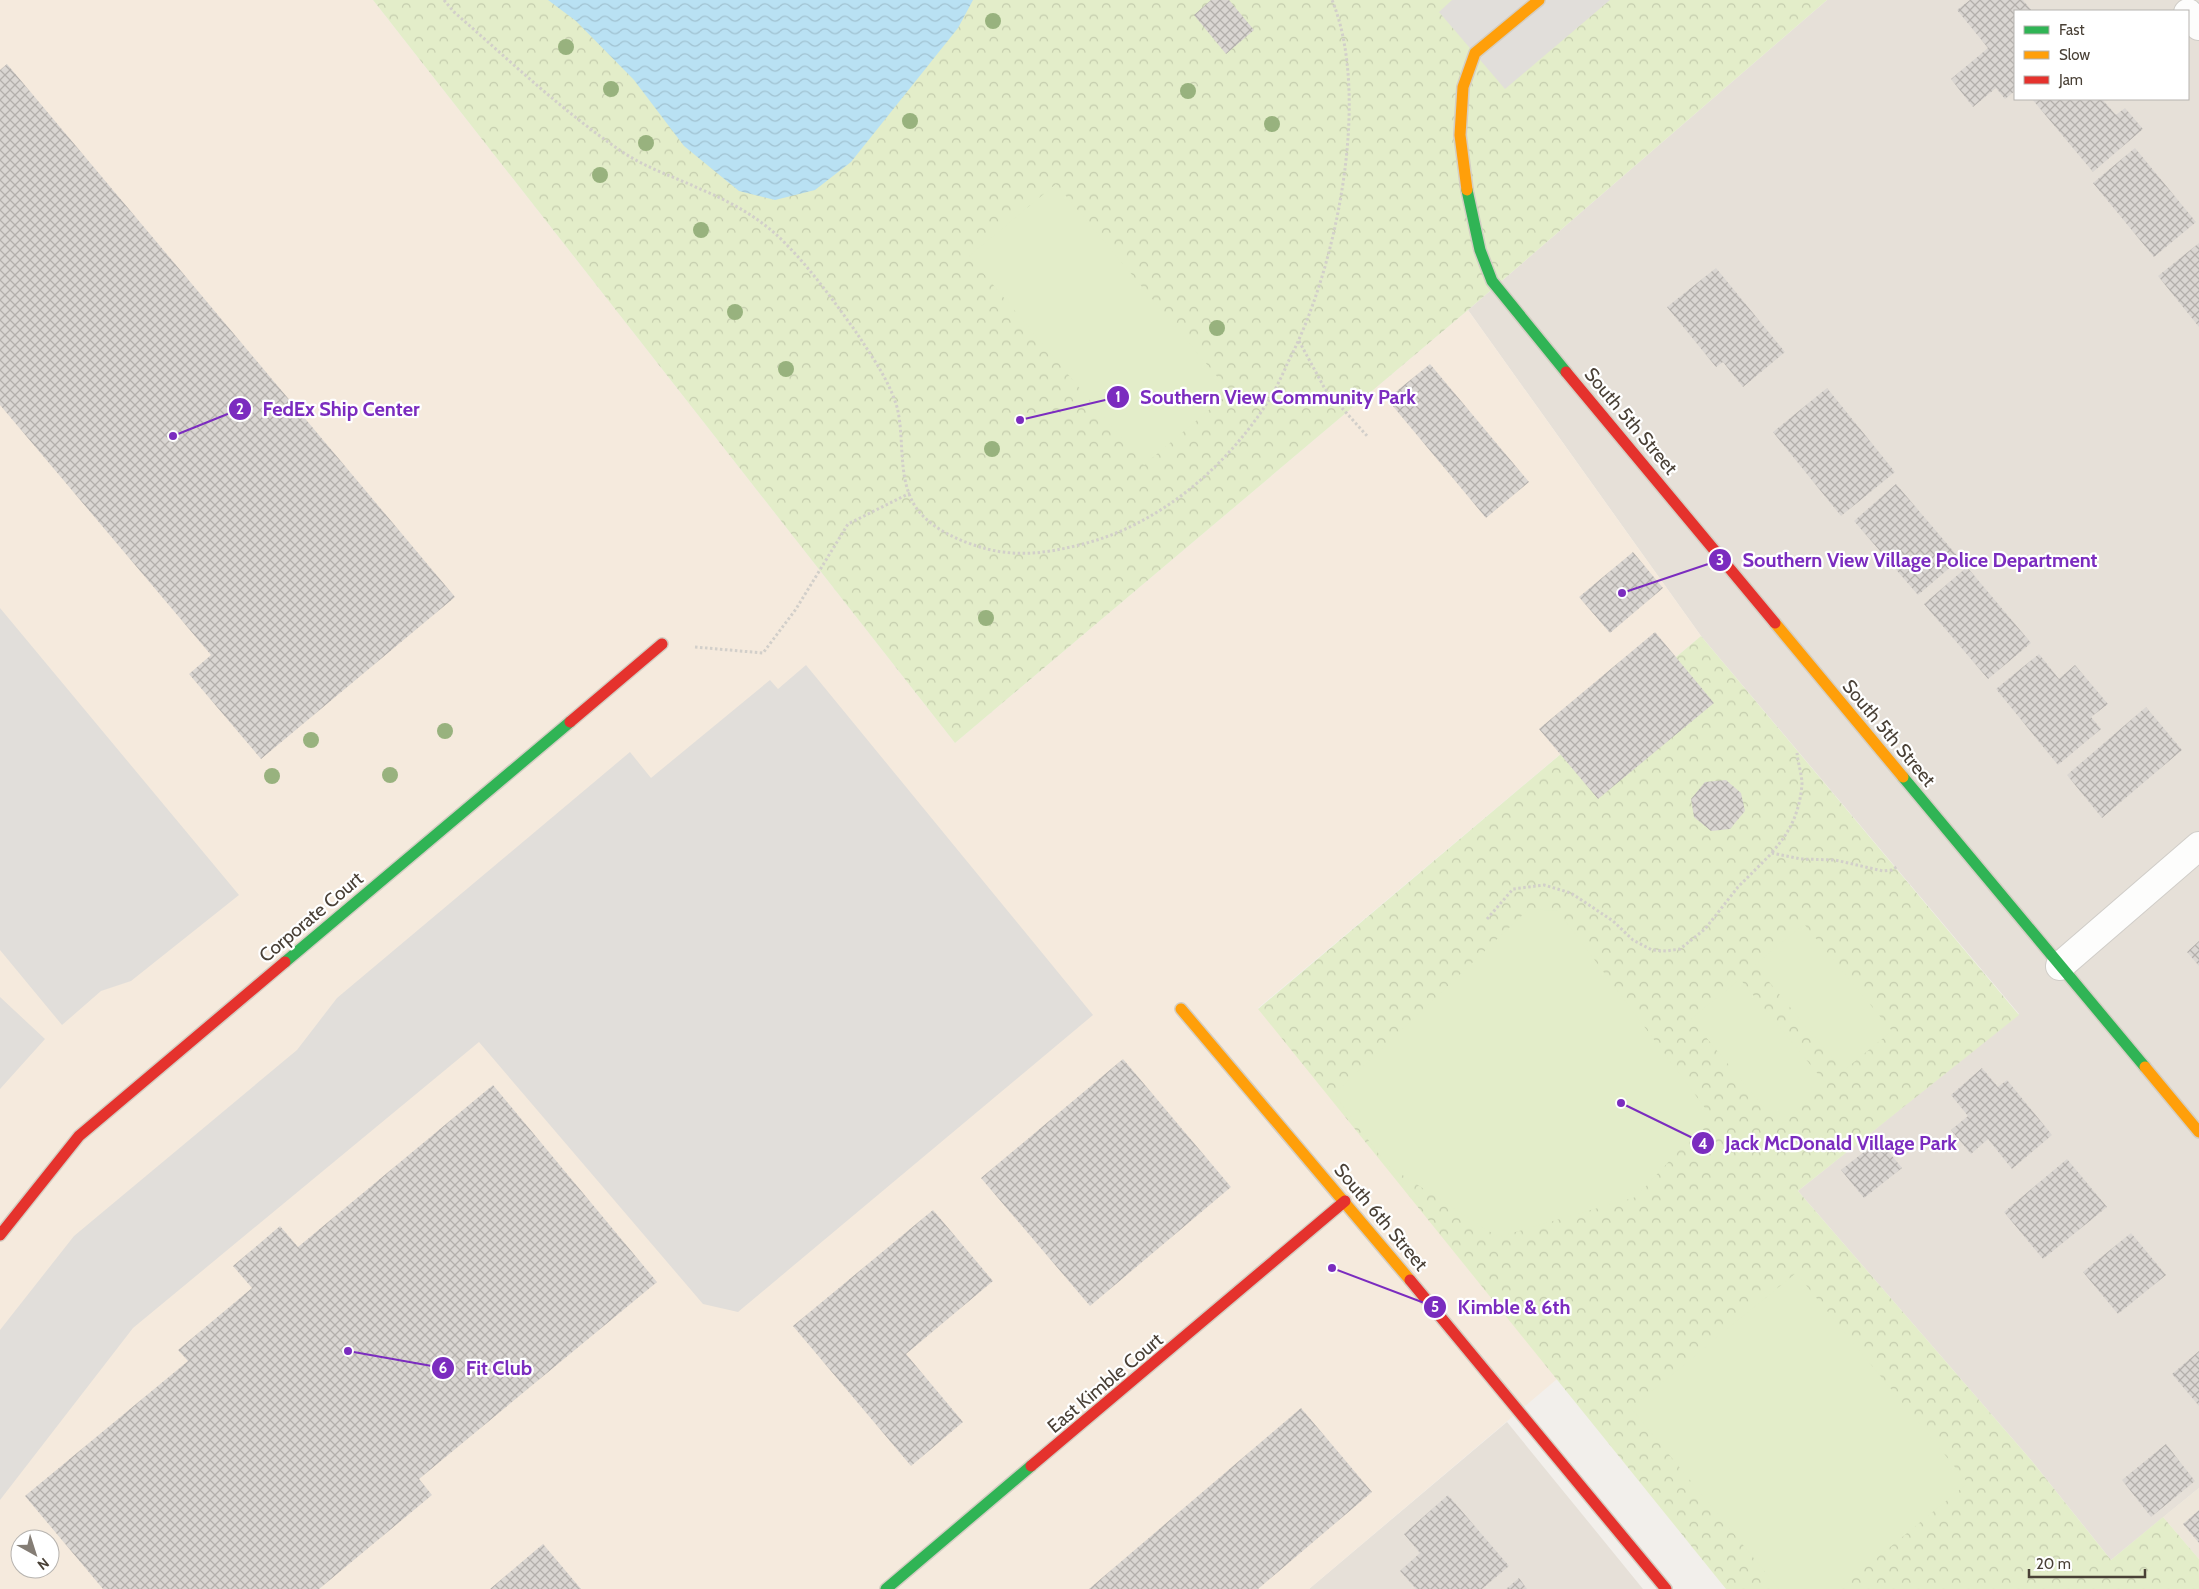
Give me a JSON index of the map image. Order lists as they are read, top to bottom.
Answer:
{
  "streets": {
    "street": [
      "South 5th Street",
      "Corporate Court",
      "South 6th Street",
      "East Kimble Court"
    ]
  },
  "crossings": [
    ["South 6th Street", "East Kimble Court"]
  ],
  "places": [
    "Southern View Community Park",
    "FedEx Ship Center",
    "Southern View Village Police Department",
    "Jack McDonald Village Park",
    "Kimble & 6th",
    "Fit Club"
  ],
  "legend": ["Fast", "Slow", "Jam"],
  "scale_bar": "20 m",
  "north": "bottom right"
}
